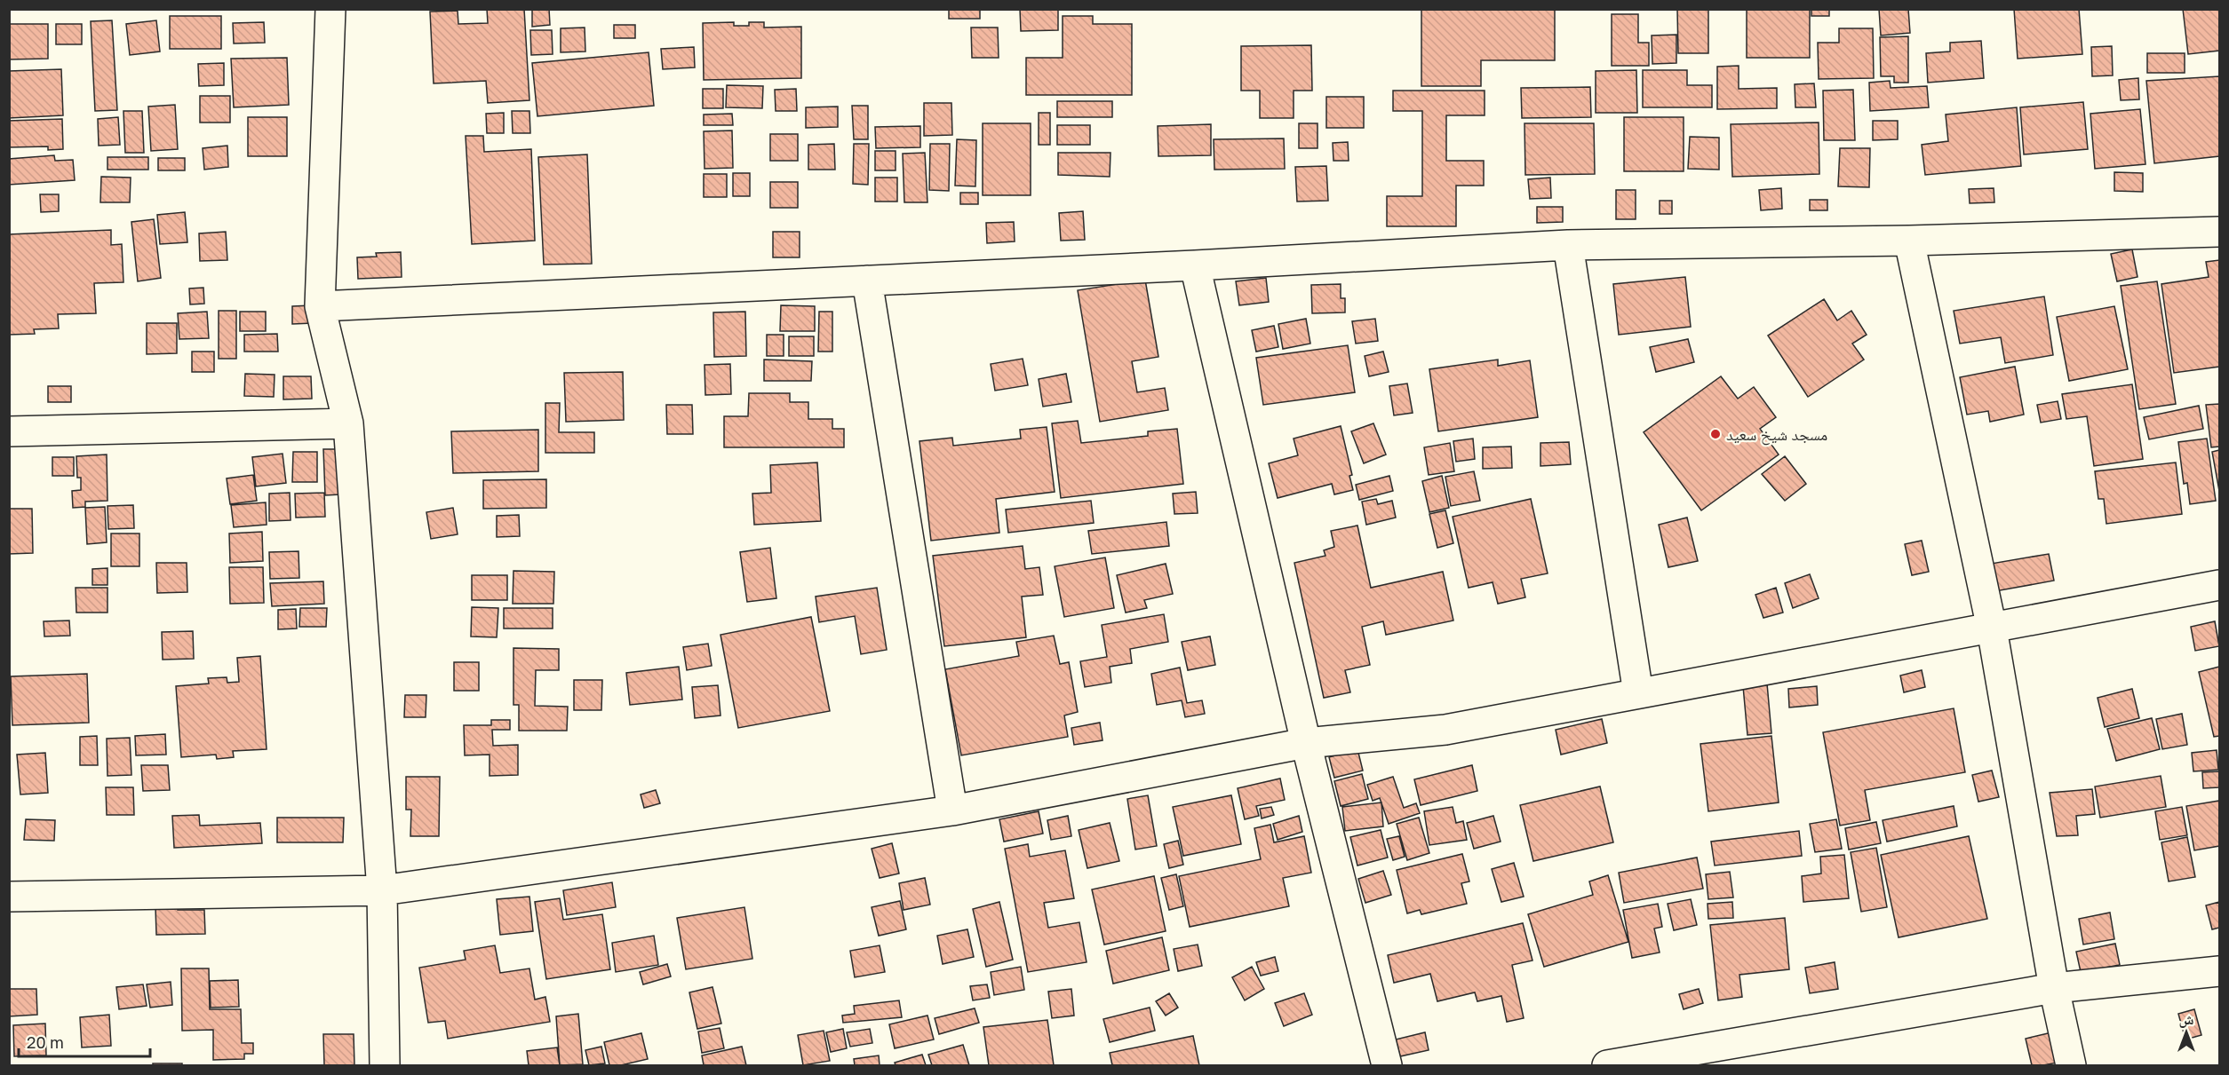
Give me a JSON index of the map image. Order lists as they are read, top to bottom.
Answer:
{
  "places": ["مسجد شيخ سعيد"],
  "scale_bar": "20 m",
  "north": "top"
}
